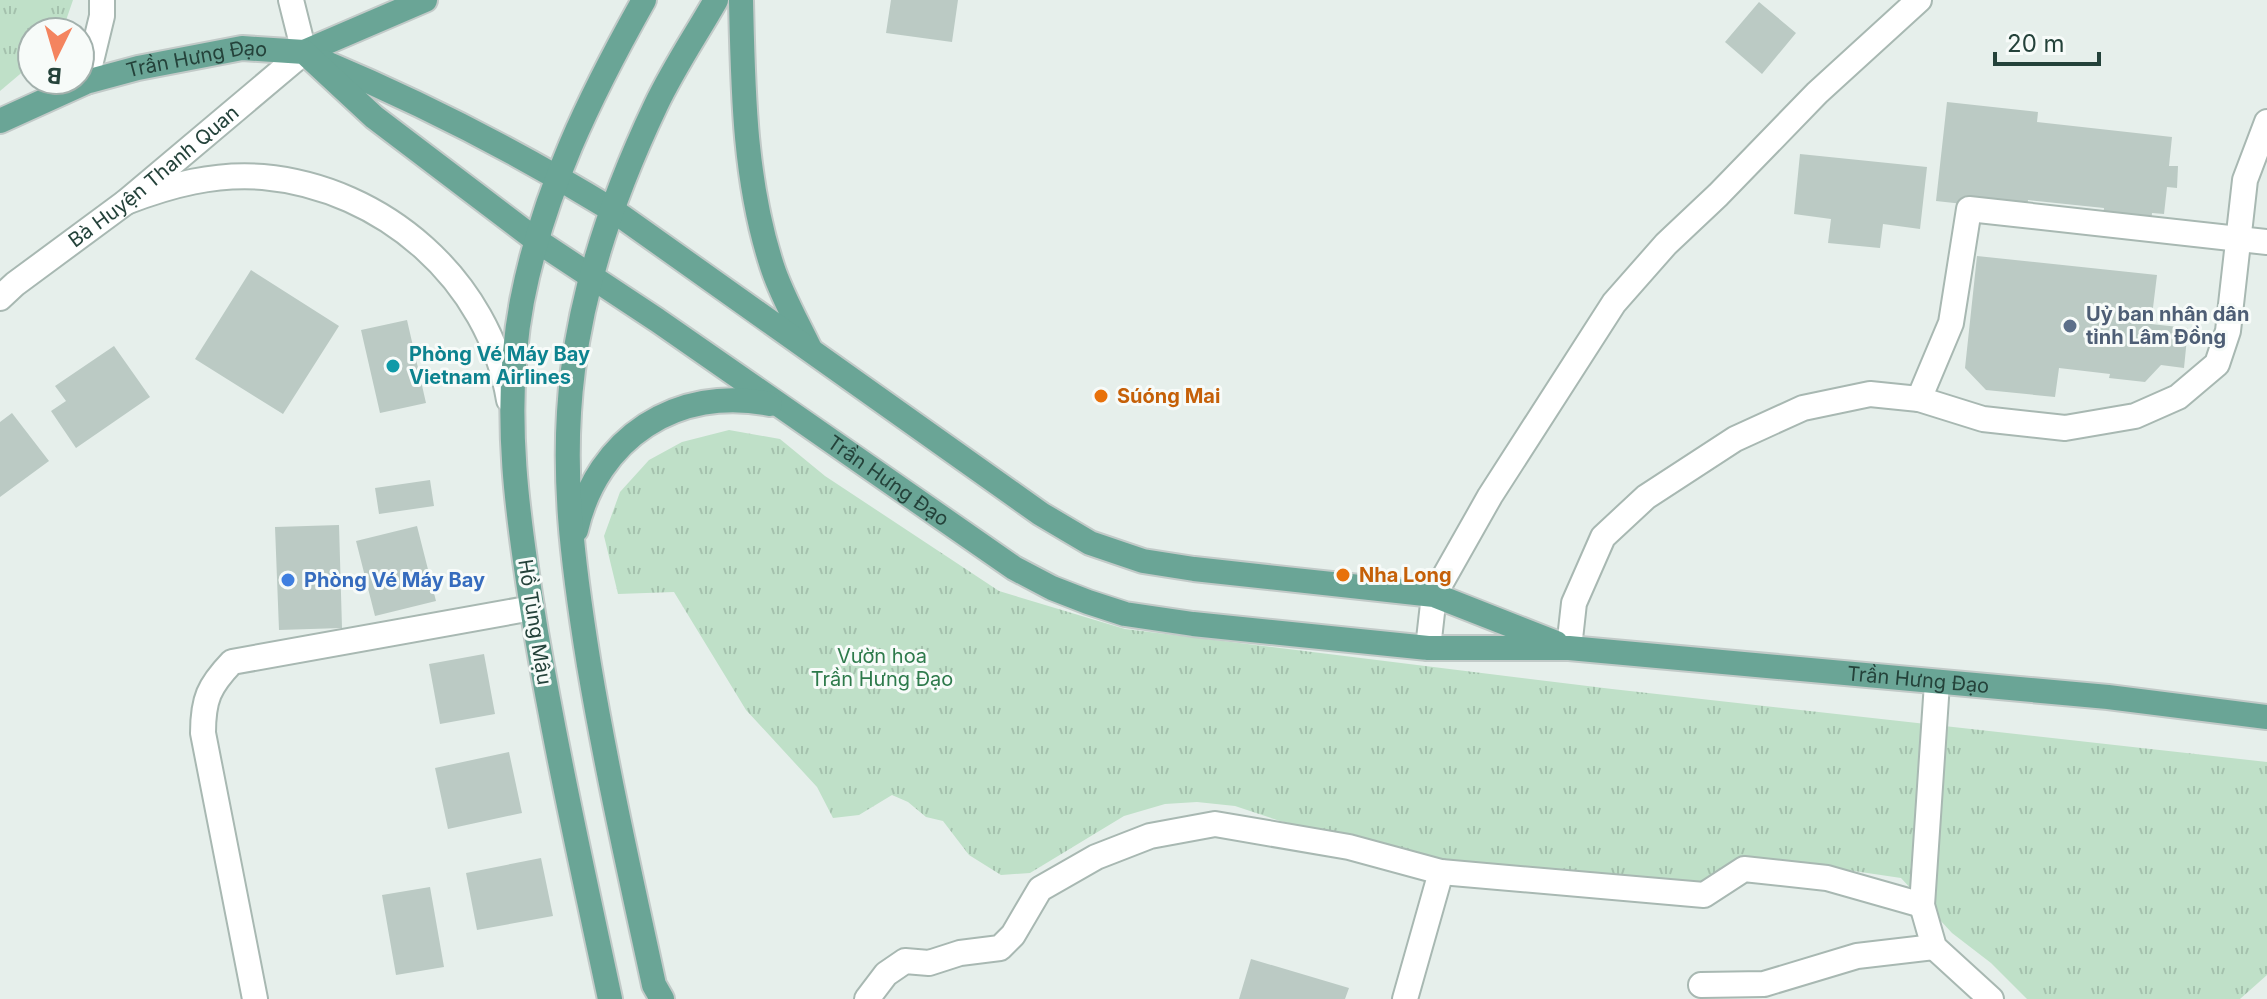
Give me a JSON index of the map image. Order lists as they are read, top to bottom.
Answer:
{
  "streets": {
    "main road": ["Trần Hưng Đạo", "Hồ Tùng Mậu"],
    "street": ["Bà Huyện Thanh Quan"]
  },
  "crossings": [
    ["Trần Hưng Đạo", "Bà Huyện Thanh Quan"],
    ["Trần Hưng Đạo", "Hồ Tùng Mậu"]
  ],
  "parks": ["Vườn hoa Trần Hưng Đạo"],
  "places": [
    "Uỷ ban nhân dân tỉnh Lâm Đồng",
    "Phòng Vé Máy Bay Vietnam Airlines",
    "Súóng Mai",
    "Nha Long",
    "Phòng Vé Máy Bay"
  ],
  "scale_bar": "20 m",
  "north": "bottom"
}
